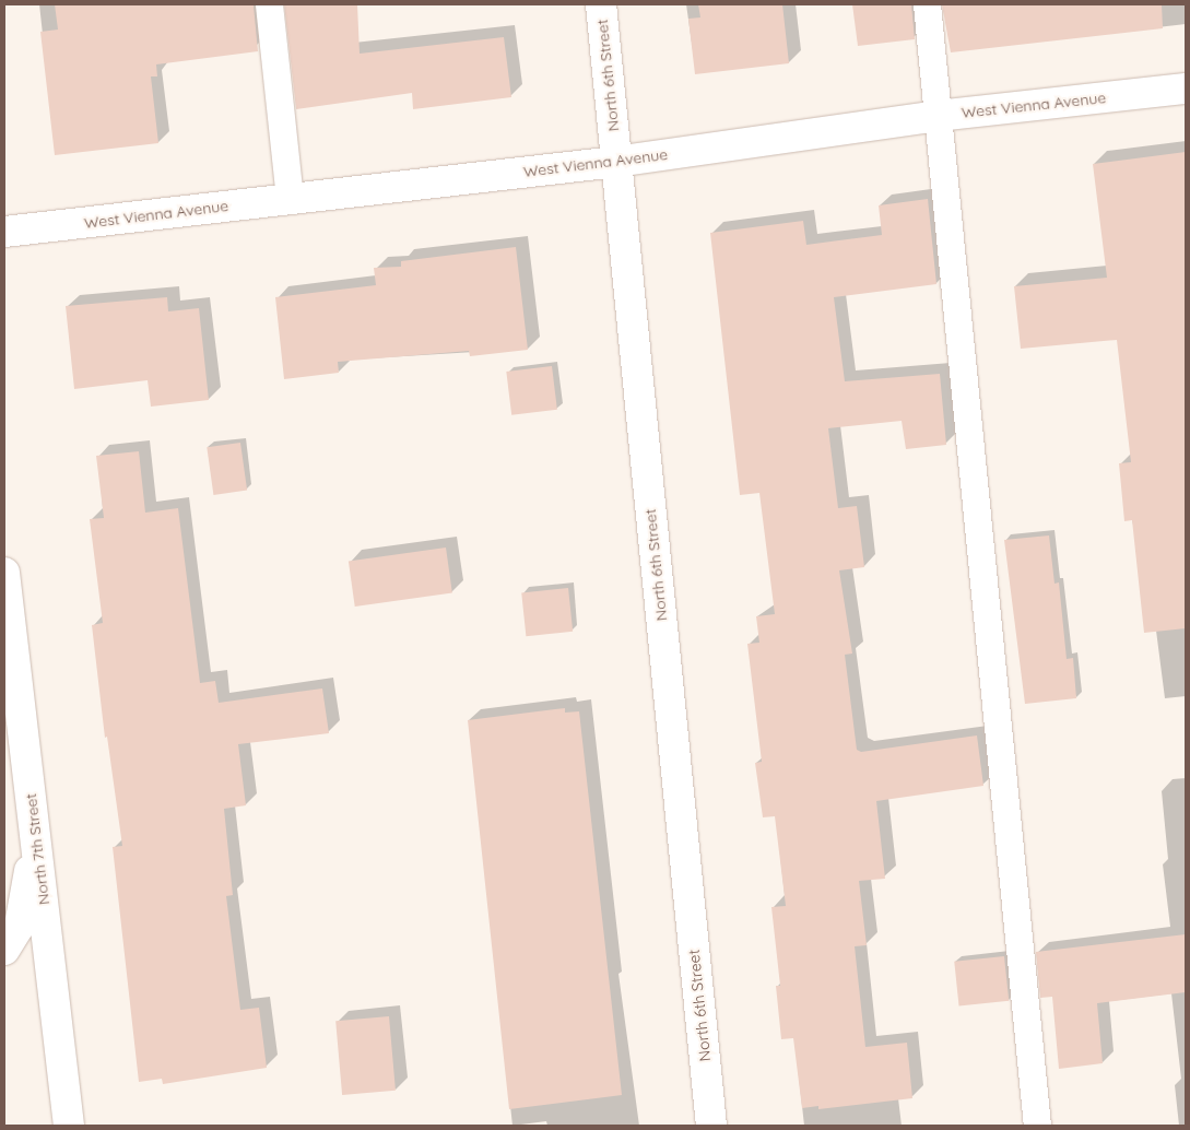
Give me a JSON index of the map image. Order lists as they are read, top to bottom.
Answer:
{
  "streets": {
    "street": ["North 6th Street", "West Vienna Avenue", "North 7th Street"]
  },
  "crossings": [
    ["North 6th Street", "West Vienna Avenue"]
  ]
}
